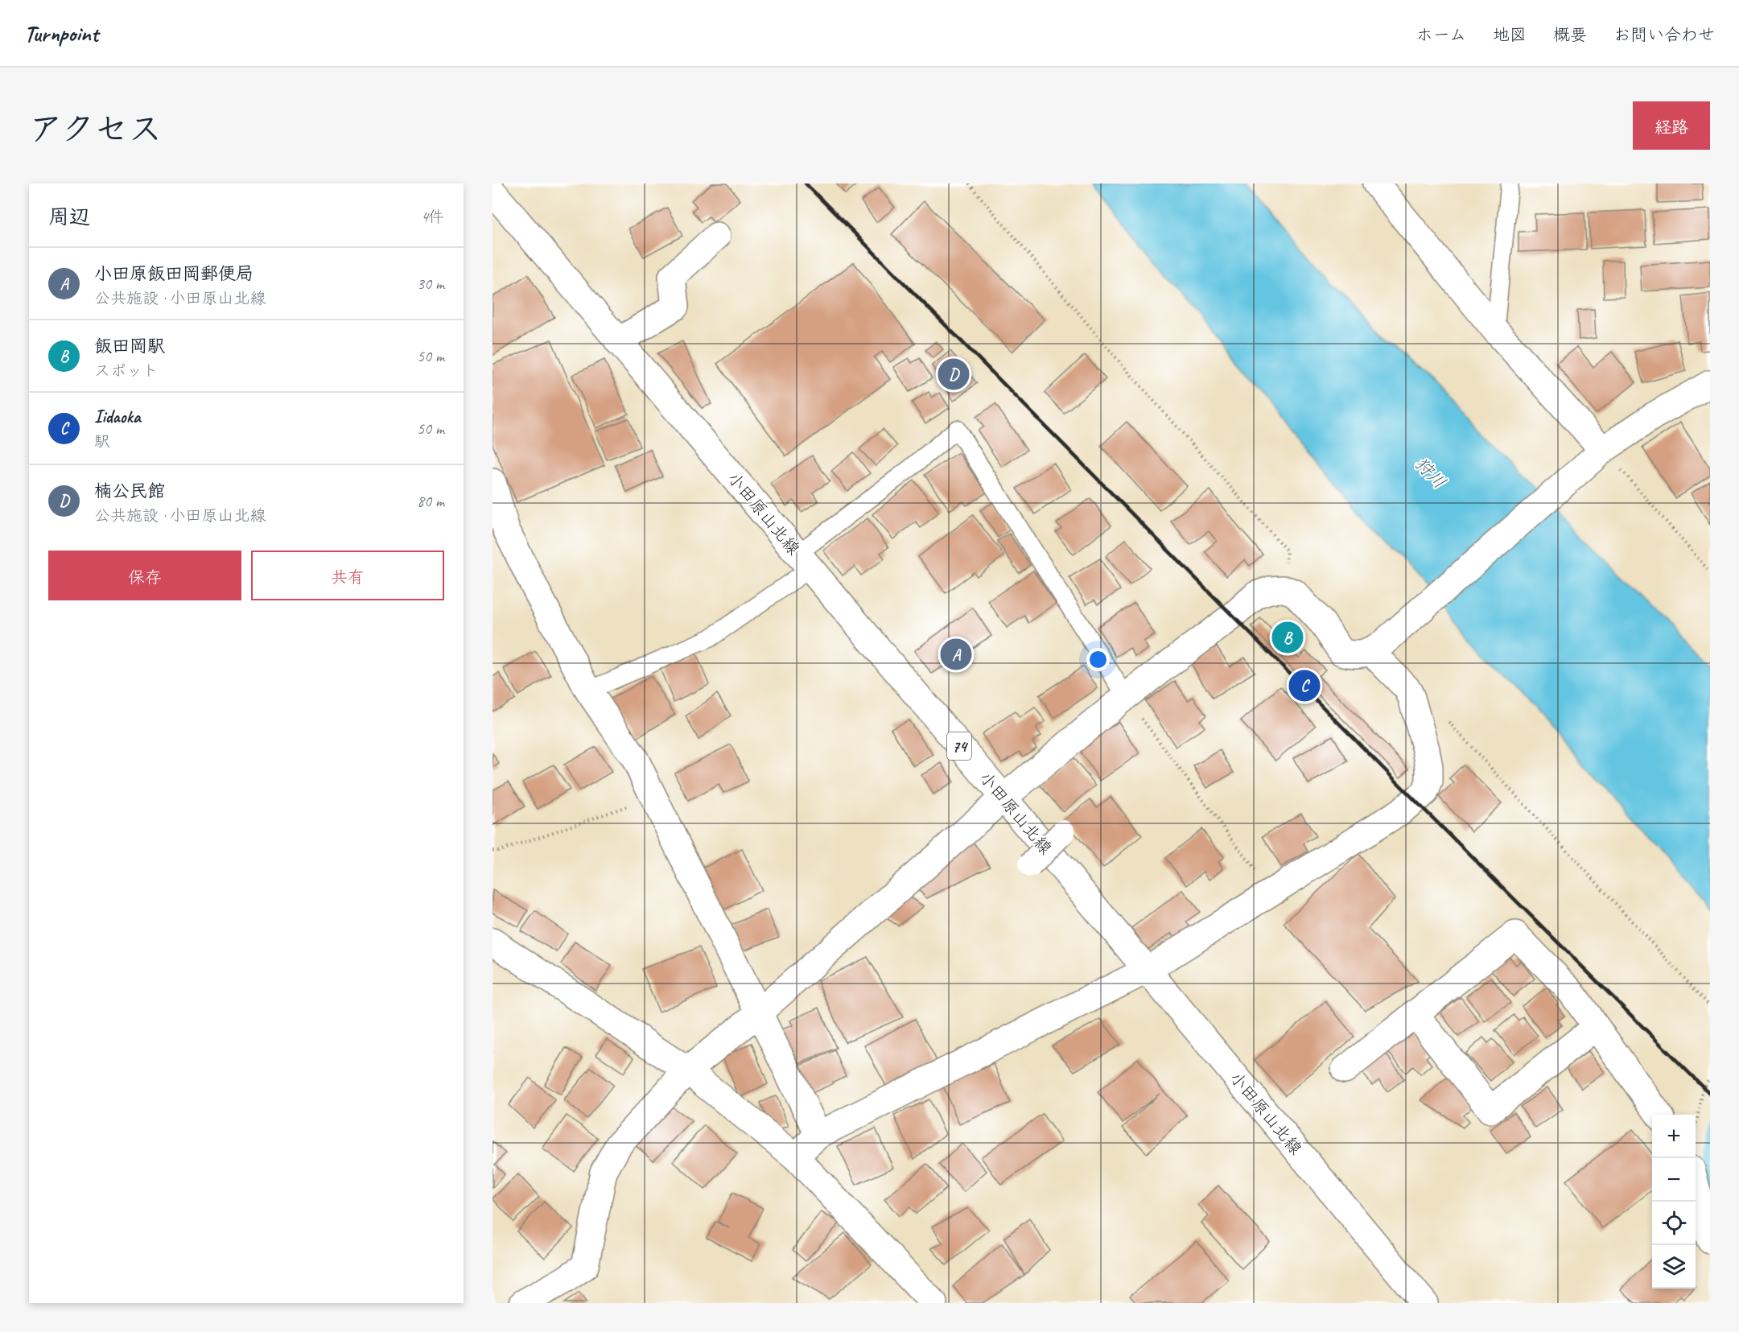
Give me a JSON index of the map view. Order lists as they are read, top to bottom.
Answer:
{
  "streets": {
    "street": ["小田原山北線", "74"]
  },
  "water": ["狩川"],
  "page": {
    "header": "Turnpoint",
    "nav": [
      "ホーム",
      "地図",
      "概要",
      "お問い合わせ"
    ],
    "title": "アクセス",
    "buttons": [
      "経路",
      ["保存", "共有"]
    ],
    "heading": ["周辺", "4件"],
    "list": [
      {
        "mark": "A",
        "name": "小田原飯田岡郵便局",
        "note": "公共施設 · 小田原山北線",
        "value": "30 m"
      },
      {
        "mark": "B",
        "name": "飯田岡駅",
        "note": "スポット",
        "value": "50 m"
      },
      {
        "mark": "C",
        "name": "Iidaoka",
        "note": "駅",
        "value": "50 m"
      },
      {
        "mark": "D",
        "name": "楠公民館",
        "note": "公共施設 · 小田原山北線",
        "value": "80 m"
      }
    ],
    "pins": [
      "D",
      "B",
      "A",
      "C"
    ],
    "map_buttons": ["+", "−"]
  }
}
